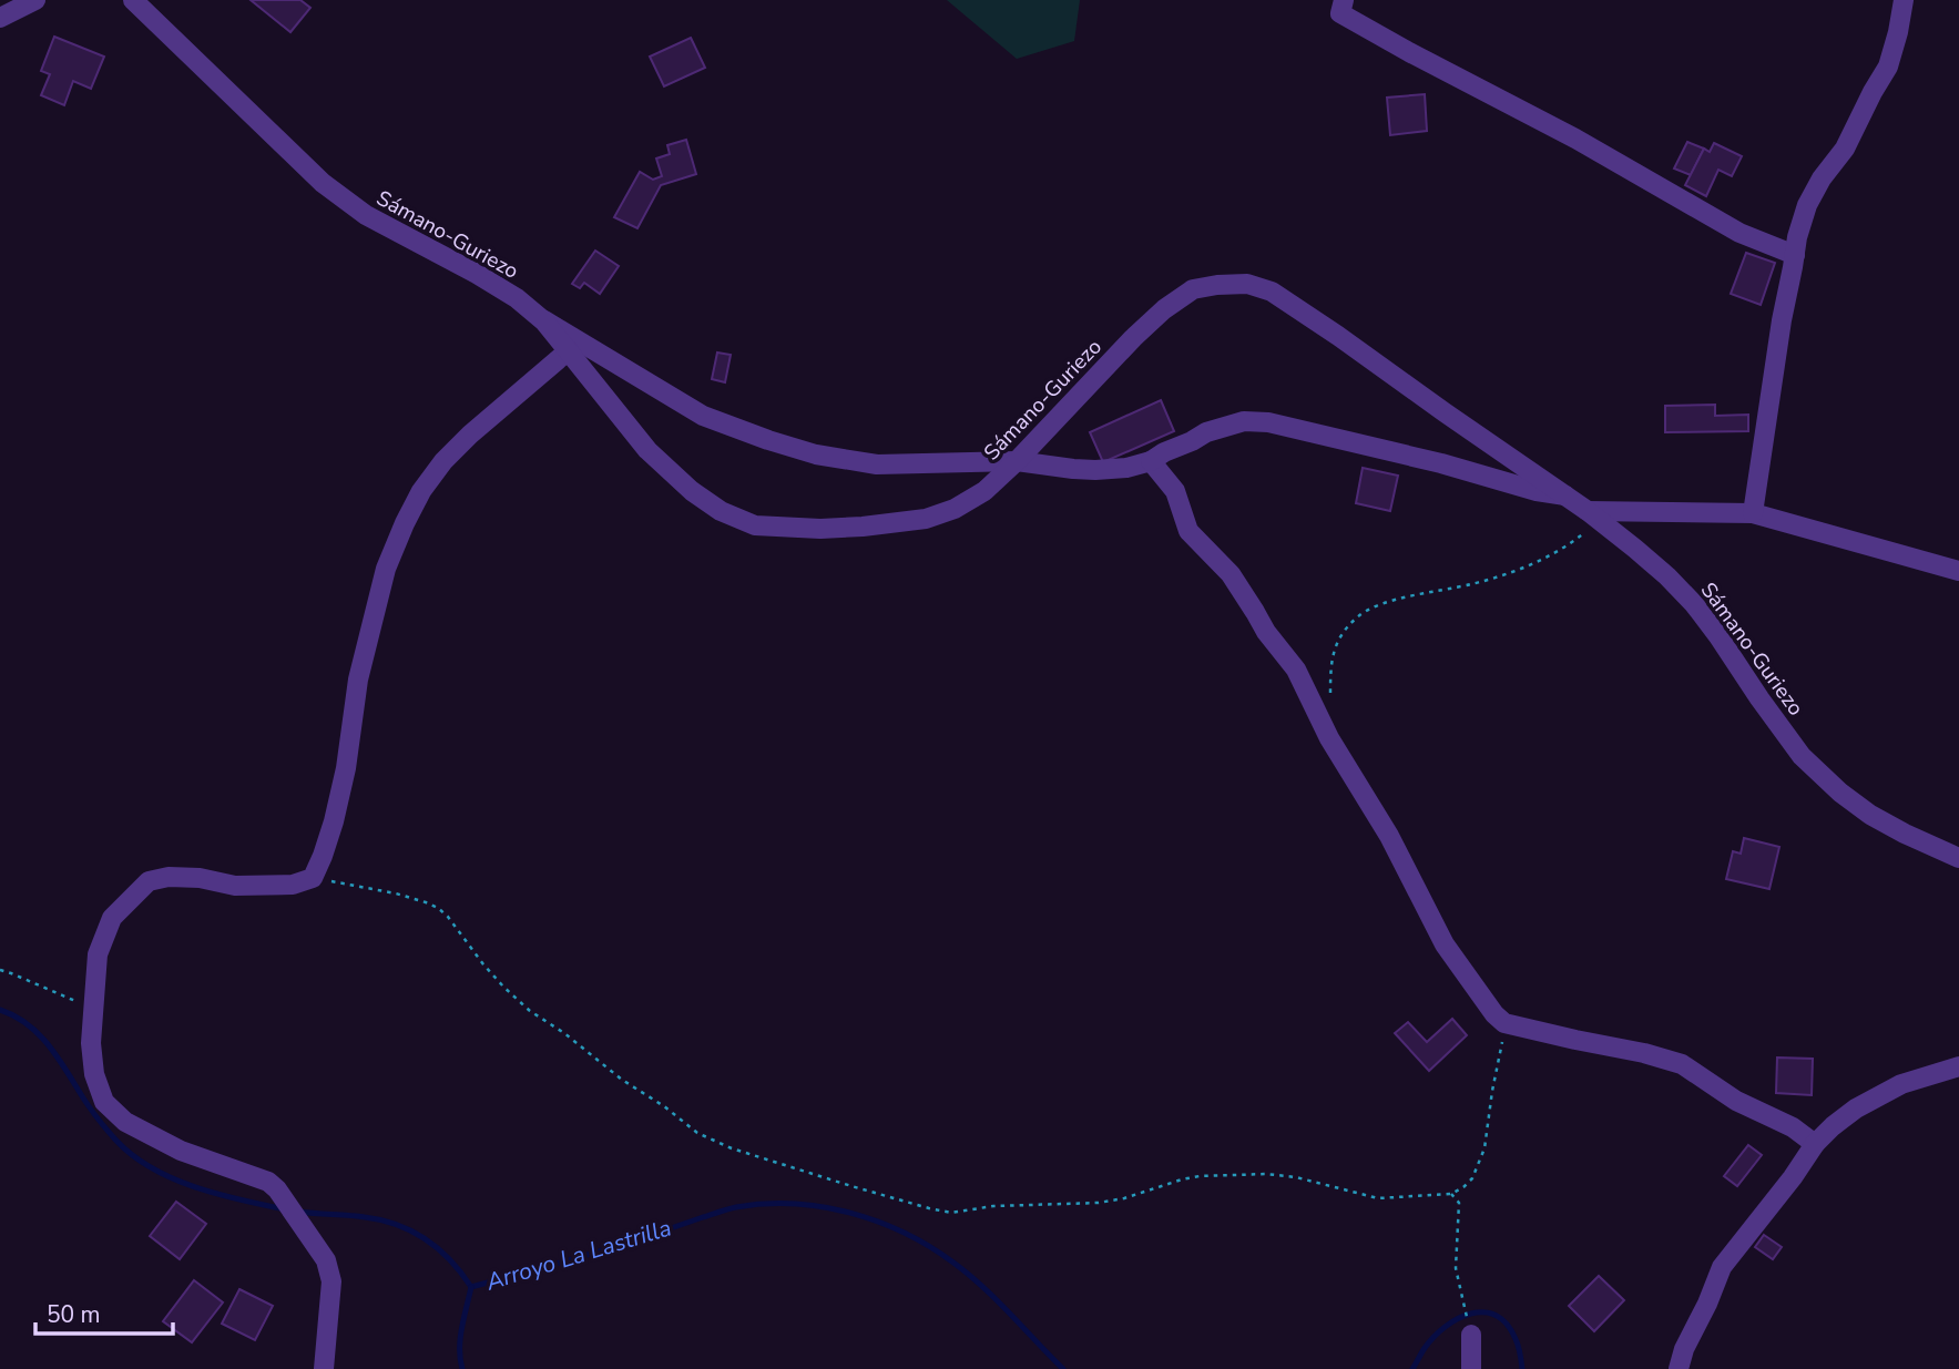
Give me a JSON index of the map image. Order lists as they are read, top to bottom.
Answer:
{
  "streets": {
    "street": ["Sámano-Guriezo"]
  },
  "water": ["Arroyo La Lastrilla"],
  "scale_bar": "50 m"
}
